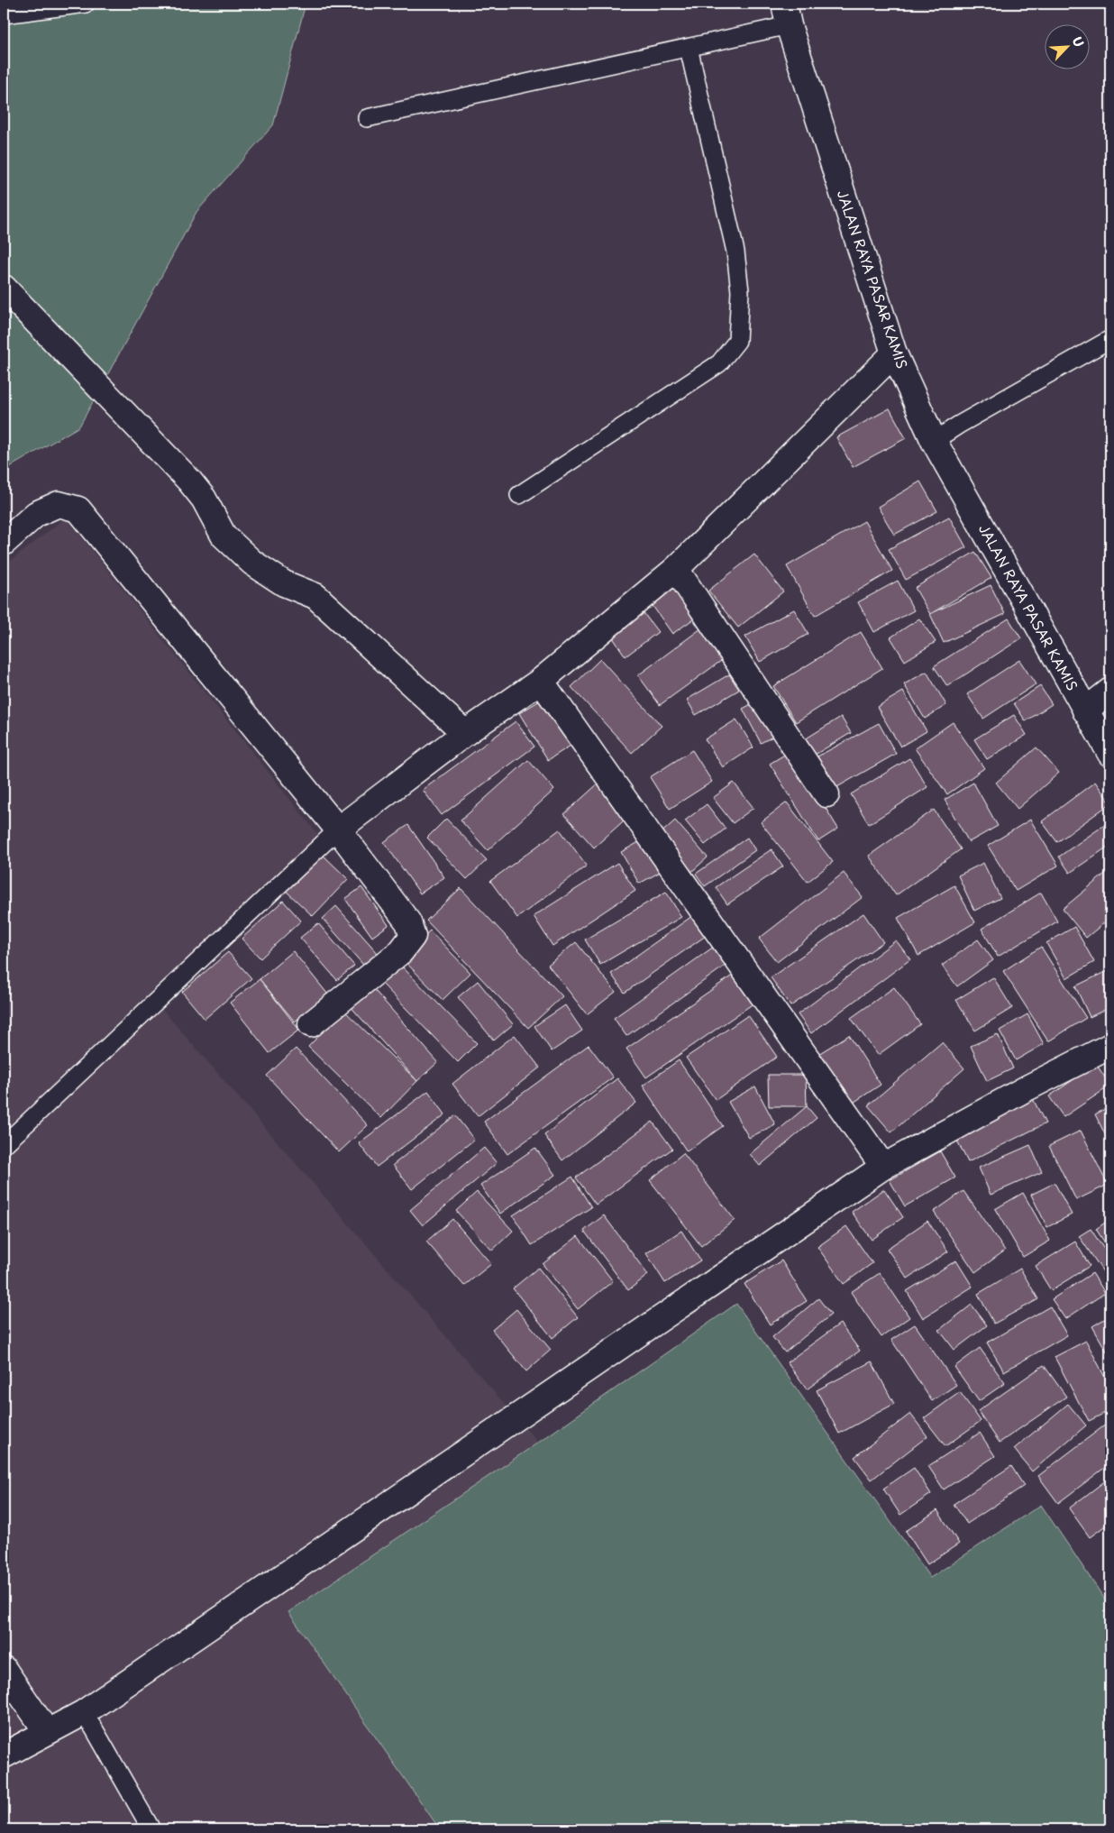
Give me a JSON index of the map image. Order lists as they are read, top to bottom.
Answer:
{
  "streets": {
    "street": ["JALAN RAYA PASAR KAMIS"]
  },
  "north": "top right"
}
